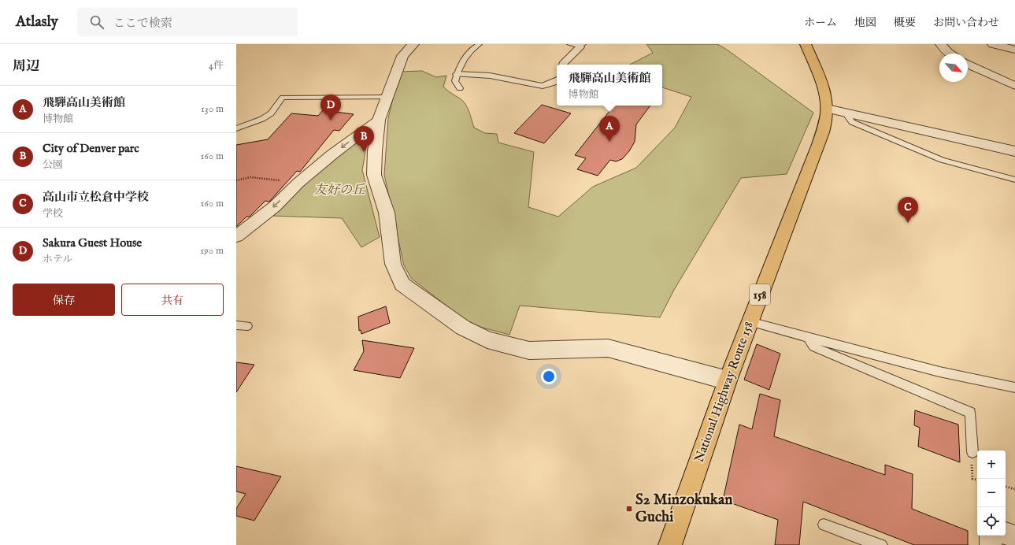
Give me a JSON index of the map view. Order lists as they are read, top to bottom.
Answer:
{
  "streets": {
    "highway": ["158", "National Highway Route 158"]
  },
  "parks": ["友好の丘"],
  "places": {
    "transit": ["S2 Minzokukan Guchi"]
  },
  "north": "bottom right",
  "page": {
    "header": "Atlasly",
    "search": "ここで検索",
    "nav": [
      "ホーム",
      "地図",
      "概要",
      "お問い合わせ"
    ],
    "heading": ["周辺", "4件"],
    "popup": ["飛騨高山美術館", "博物館"],
    "list": [
      {
        "mark": "A",
        "name": "飛騨高山美術館",
        "note": "博物館",
        "value": "130 m"
      },
      {
        "mark": "B",
        "name": "City of Denver parc",
        "note": "公園",
        "value": "160 m"
      },
      {
        "mark": "C",
        "name": "高山市立松倉中学校",
        "note": "学校",
        "value": "160 m"
      },
      {
        "mark": "D",
        "name": "Sakura Guest House",
        "note": "ホテル",
        "value": "190 m"
      }
    ],
    "pins": [
      "D",
      "A",
      "B",
      "C"
    ],
    "buttons": ["保存", "共有"],
    "map_buttons": ["+", "−"]
  }
}
